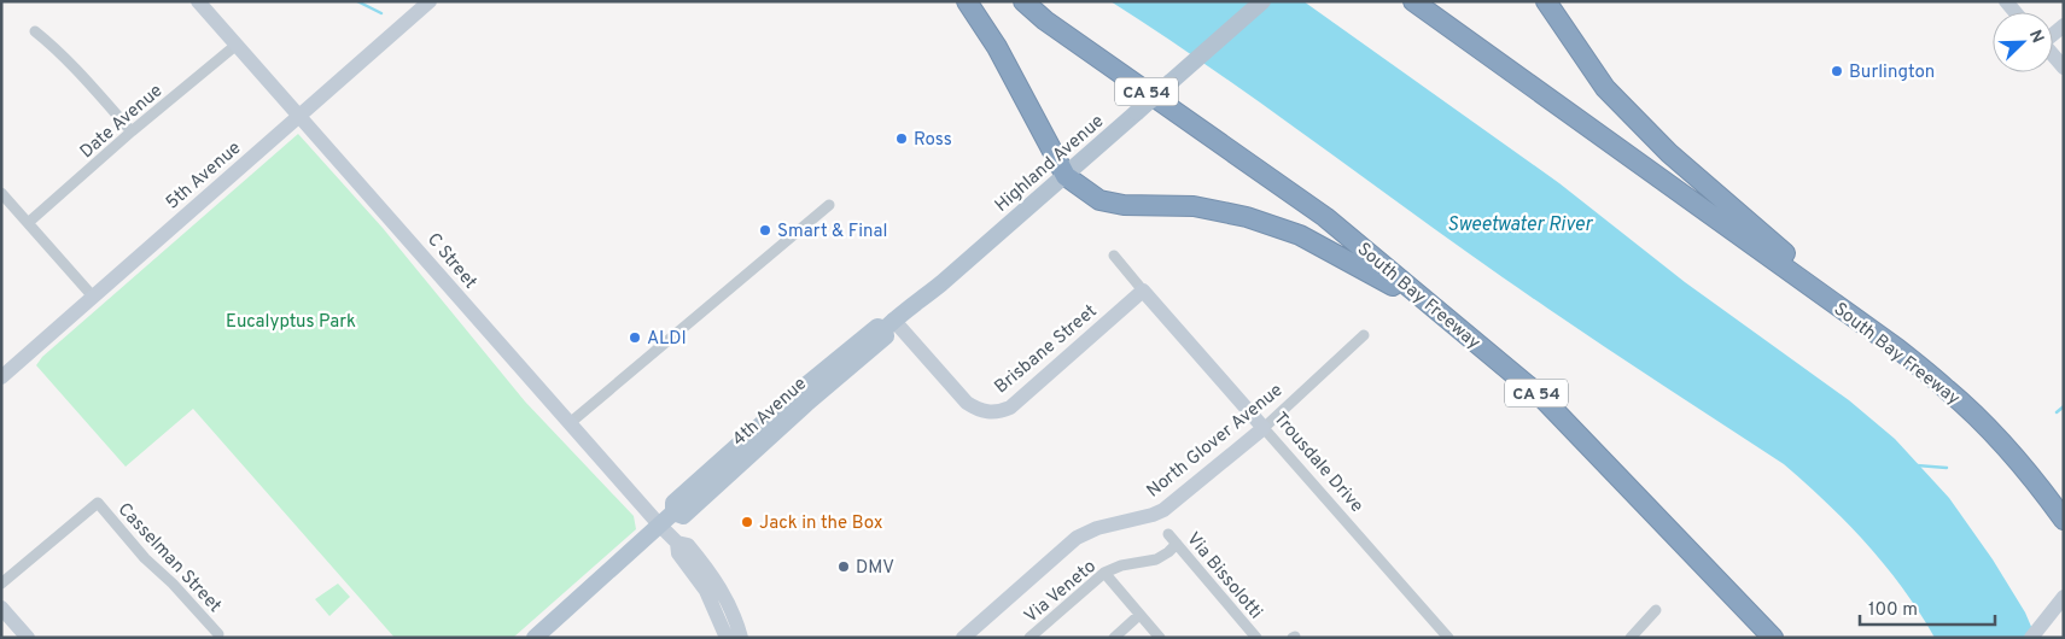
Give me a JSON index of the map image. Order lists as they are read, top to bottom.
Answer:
{
  "streets": {
    "highway": ["CA 54", "South Bay Freeway"],
    "main road": ["Highland Avenue", "4th Avenue"],
    "street": [
      "Date Avenue",
      "5th Avenue",
      "C Street",
      "Brisbane Street",
      "North Glover Avenue",
      "Trousdale Drive",
      "Casselman Street",
      "Via Bissolotti",
      "Via Veneto"
    ]
  },
  "crossings": [
    ["Date Avenue", "C Street"],
    ["Highland Avenue", "4th Avenue"],
    ["5th Avenue", "C Street"],
    ["C Street", "4th Avenue"],
    ["Brisbane Street", "4th Avenue"],
    ["Brisbane Street", "Trousdale Drive"],
    ["North Glover Avenue", "Trousdale Drive"],
    ["Via Bissolotti", "Via Veneto"]
  ],
  "water": ["Sweetwater River"],
  "parks": ["Eucalyptus Park"],
  "places": [
    "Burlington",
    "Ross",
    "Smart & Final",
    "ALDI",
    "Jack in the Box",
    "DMV"
  ],
  "scale_bar": "100 m",
  "north": "top right"
}
